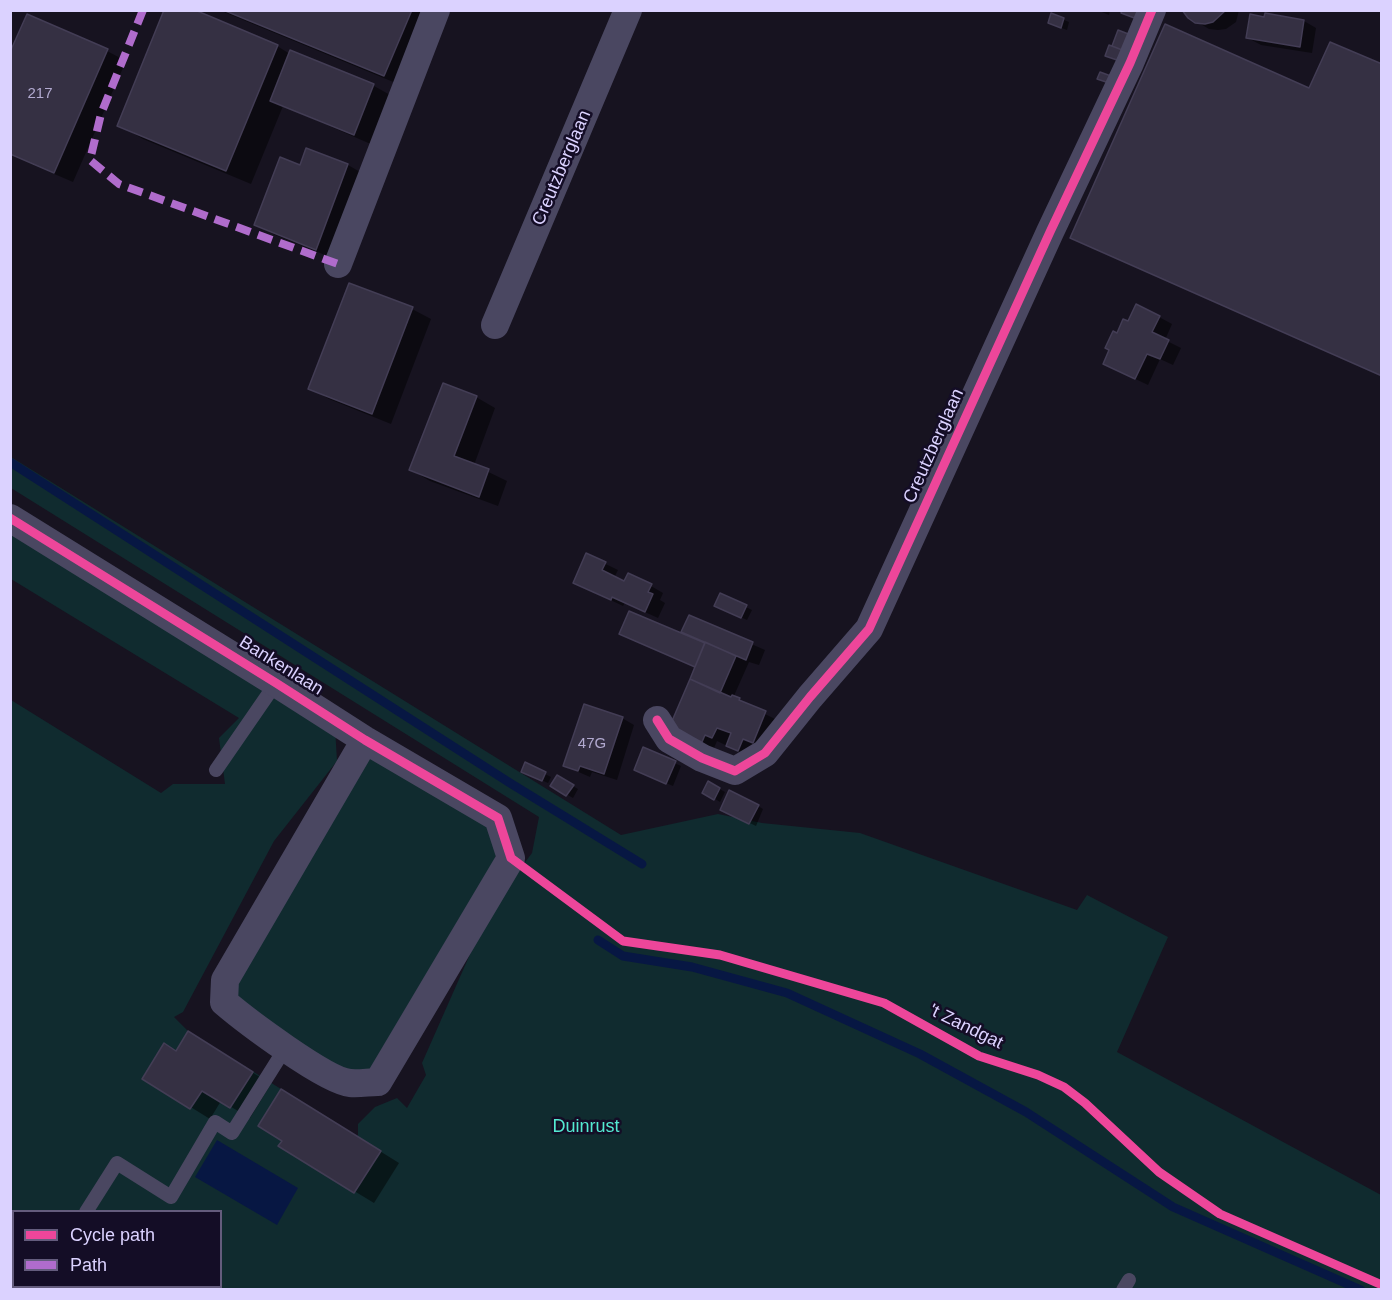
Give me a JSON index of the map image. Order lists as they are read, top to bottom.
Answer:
{
  "streets": {
    "street": ["Creutzberglaan", "Bankenlaan"],
    "cycle path": ["'t Zandgat"]
  },
  "parks": ["Duinrust"],
  "house_numbers": ["217", "47G"],
  "legend": ["Cycle path", "Path"]
}
